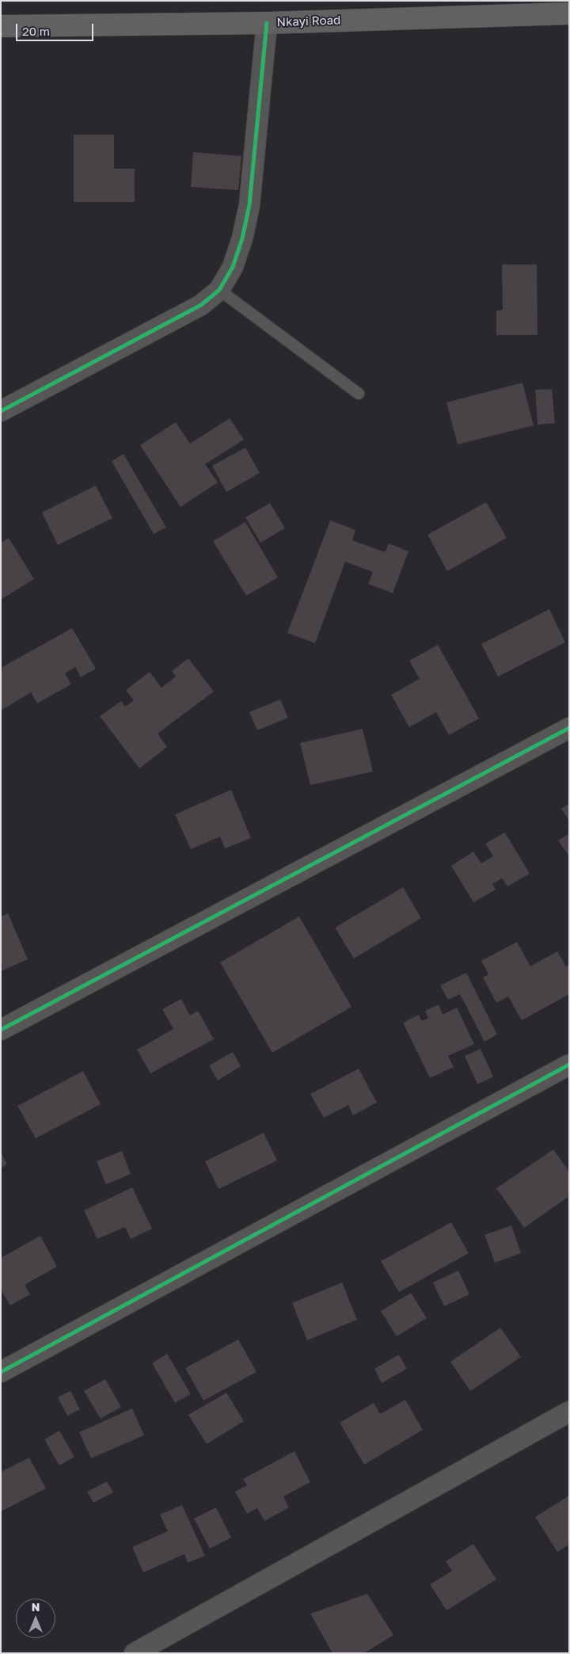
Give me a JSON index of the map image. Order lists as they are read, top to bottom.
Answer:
{
  "streets": {
    "main road": ["Nkayi Road"]
  },
  "scale_bar": "20 m",
  "north": "top"
}
